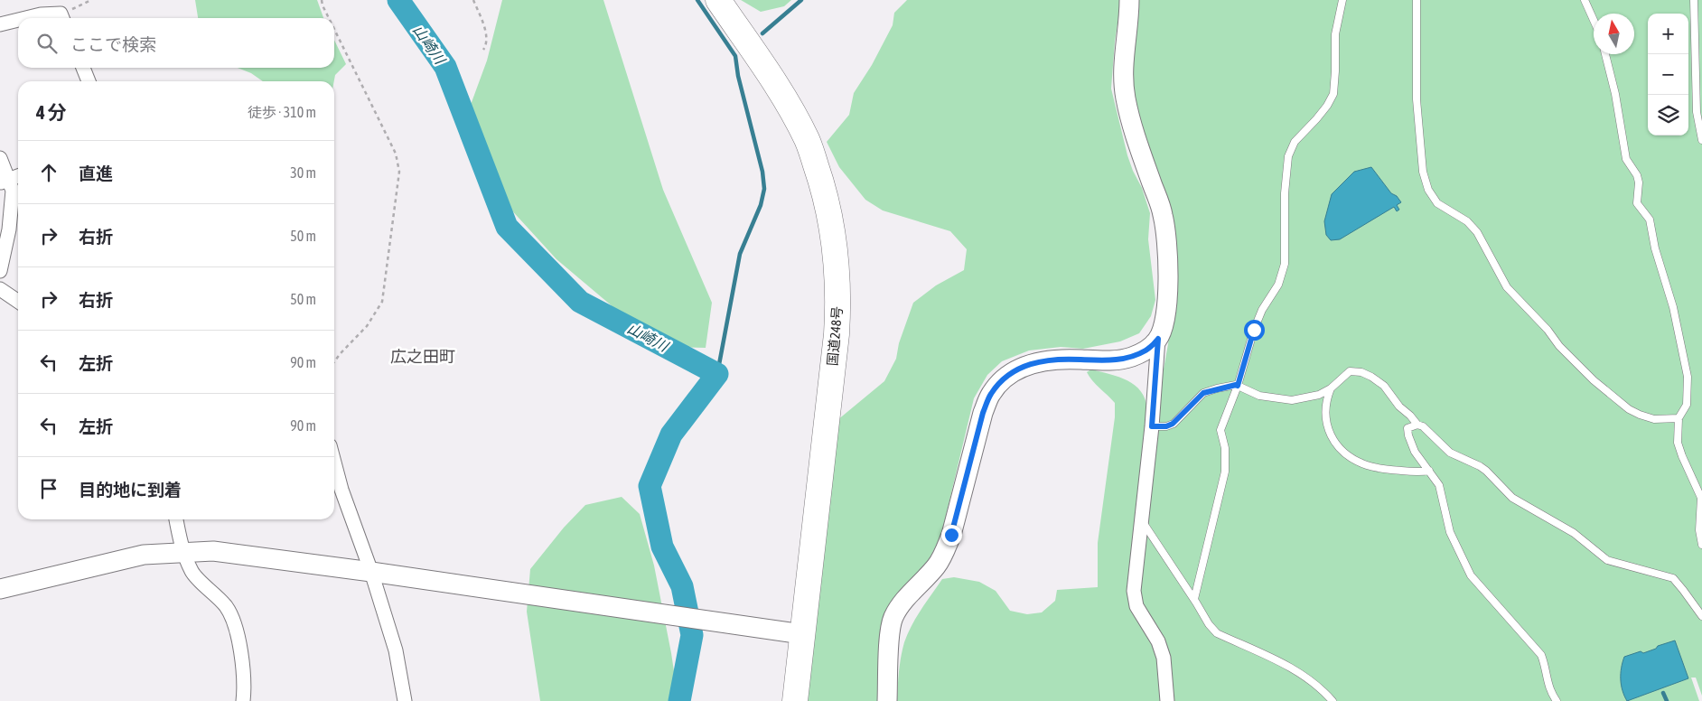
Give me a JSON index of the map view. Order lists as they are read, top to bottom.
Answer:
{
  "streets": {
    "highway": ["国道248号"]
  },
  "districts": ["広之田町"],
  "water": ["山崎川"],
  "north": "top",
  "page": {
    "map_buttons": ["+", "−"],
    "search": "ここで検索",
    "heading": ["4 分", "徒歩 · 310 m"],
    "list": [
      ["直進", "30 m"],
      ["右折", "50 m"],
      ["右折", "50 m"],
      ["左折", "90 m"],
      ["左折", "90 m"],
      "目的地に到着"
    ]
  }
}
